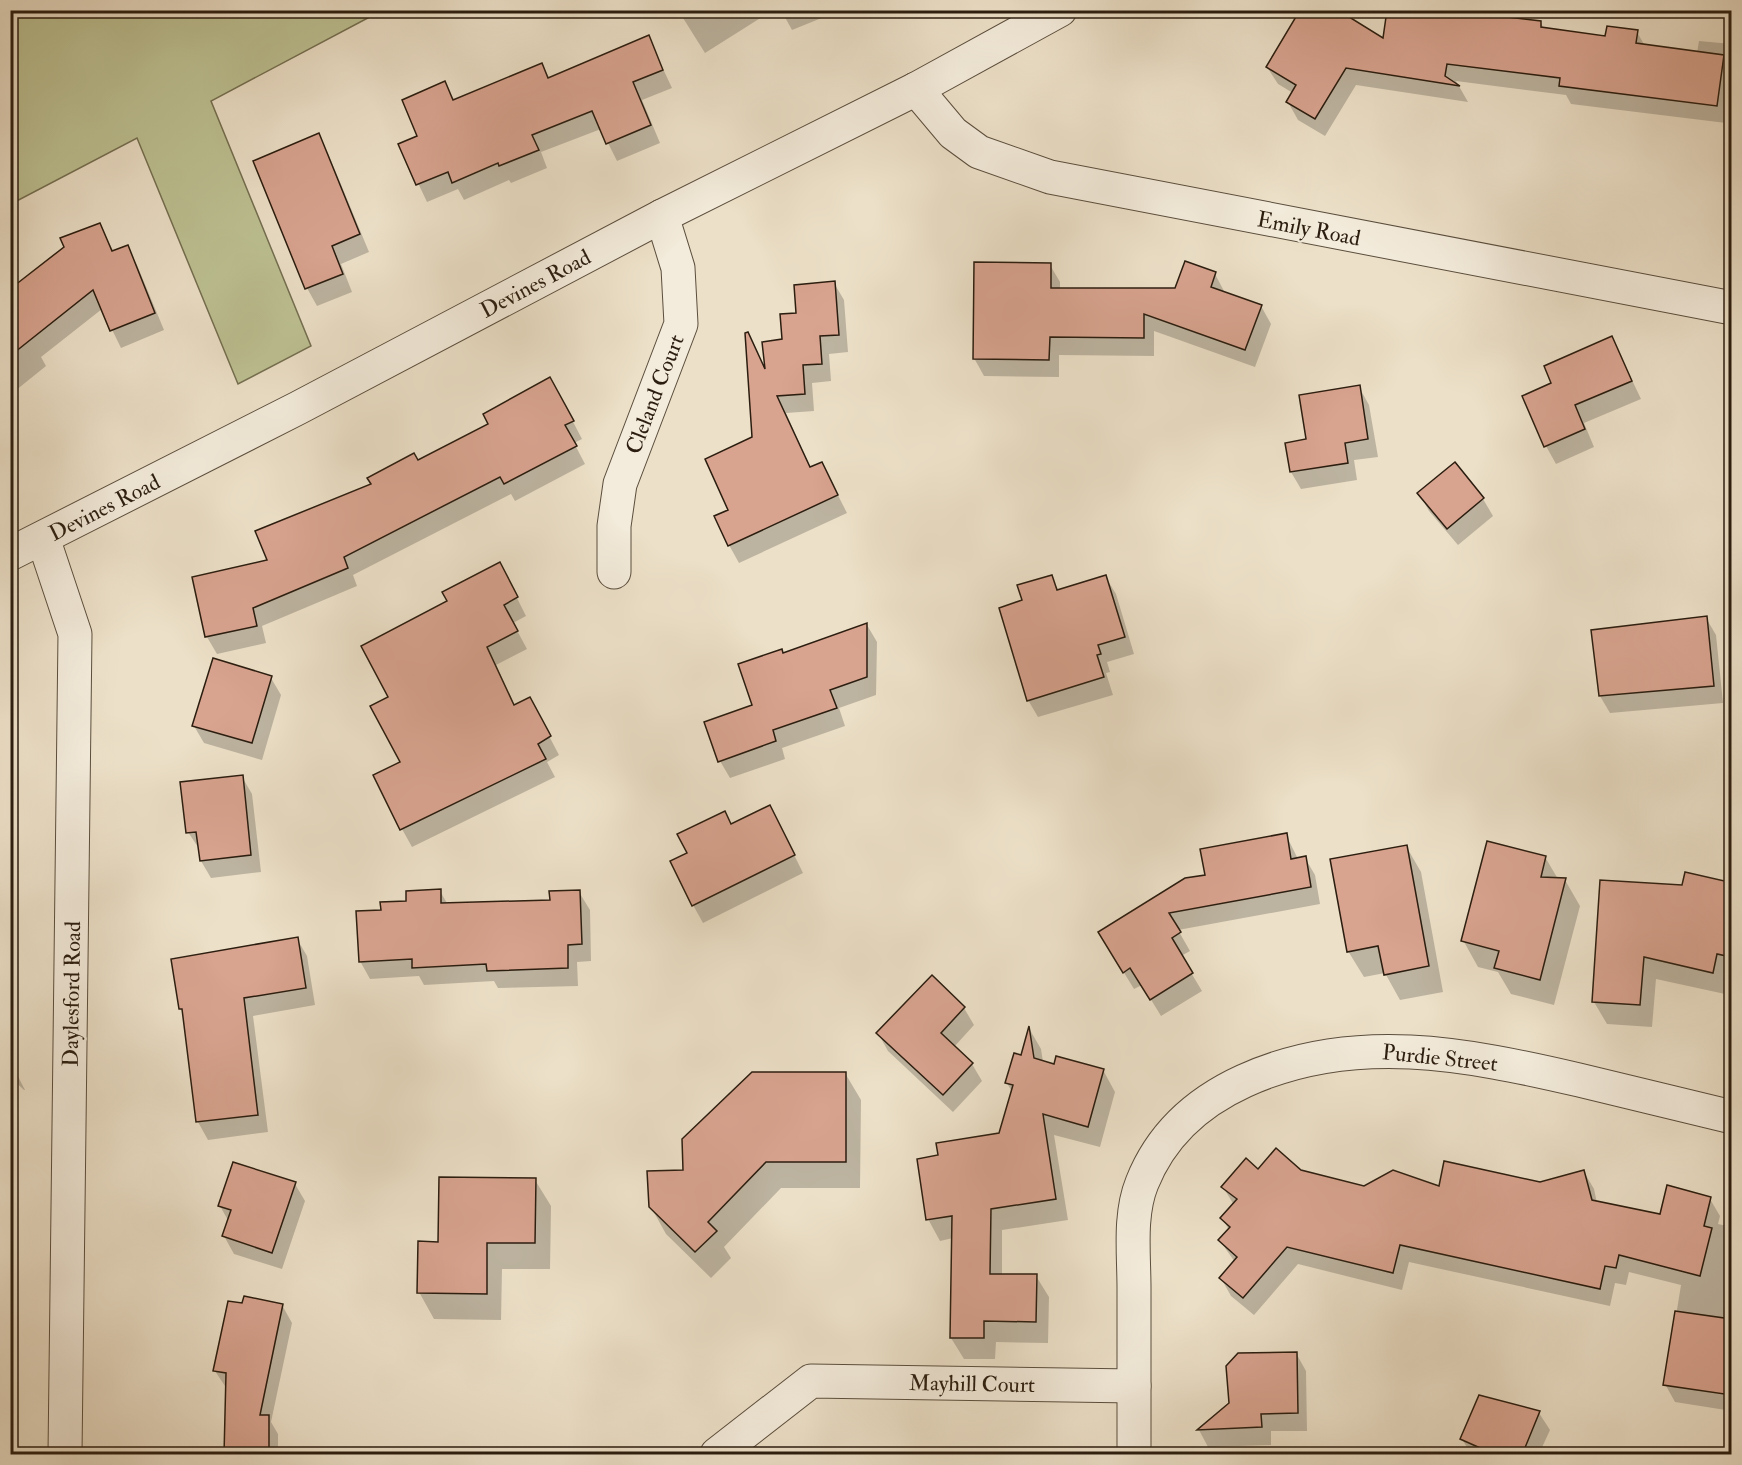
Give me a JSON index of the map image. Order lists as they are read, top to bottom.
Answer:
{
  "streets": {
    "street": [
      "Emily Road",
      "Devines Road",
      "Cleland Court",
      "Daylesford Road",
      "Purdie Street",
      "Mayhill Court"
    ]
  },
  "crossings": [
    ["Emily Road", "Devines Road"],
    ["Devines Road", "Cleland Court"],
    ["Devines Road", "Daylesford Road"],
    ["Purdie Street", "Mayhill Court"]
  ]
}
